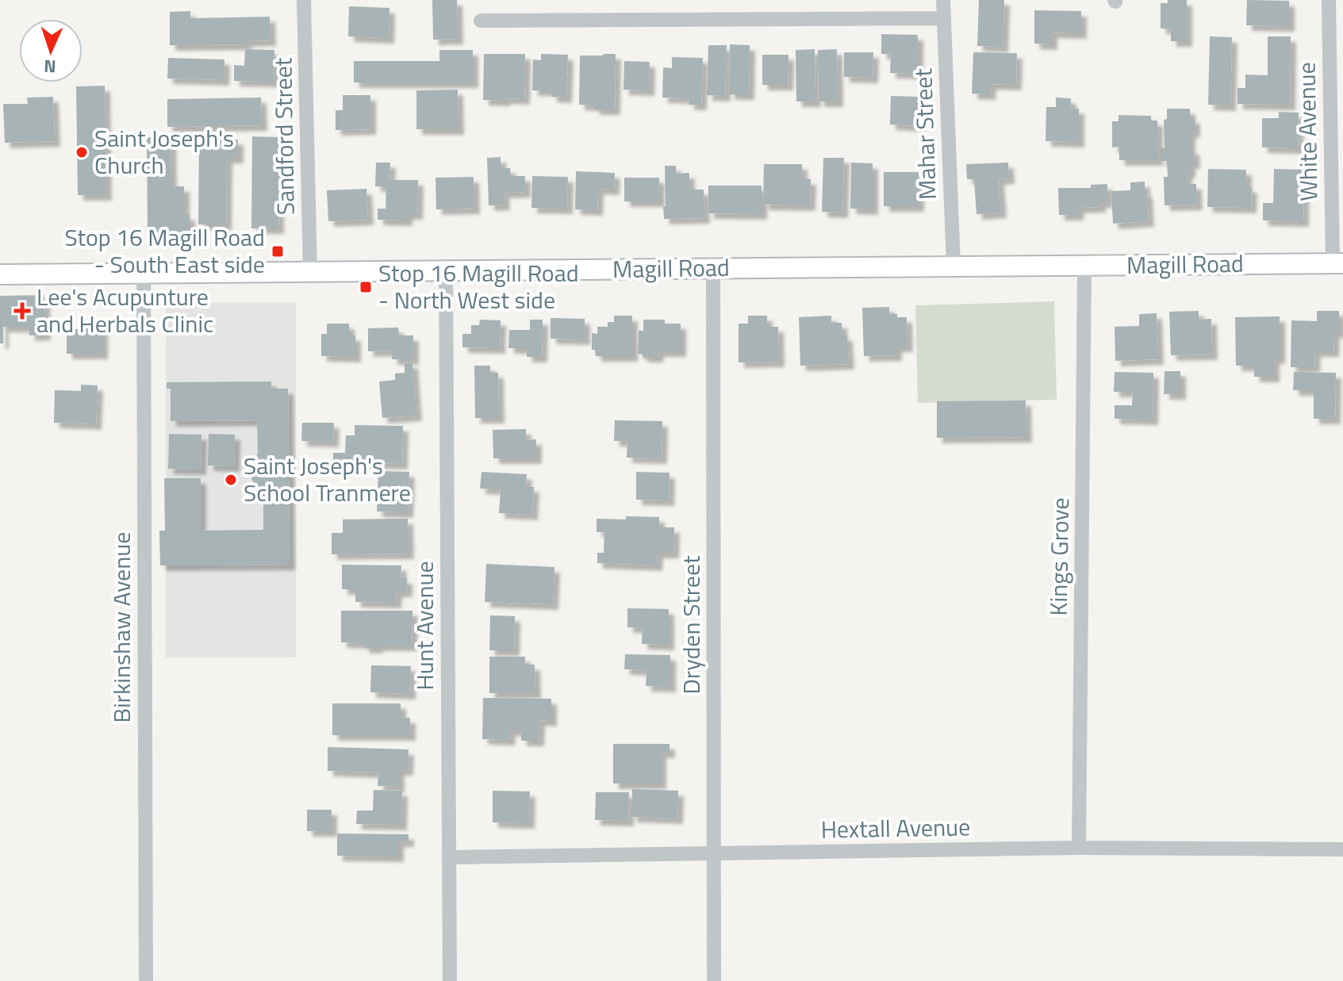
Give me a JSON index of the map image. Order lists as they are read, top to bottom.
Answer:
{
  "streets": {
    "main road": ["Magill Road"],
    "street": [
      "White Avenue",
      "Mahar Street",
      "Sandford Street",
      "Kings Grove",
      "Dryden Street",
      "Hunt Avenue",
      "Birkinshaw Avenue",
      "Hextall Avenue"
    ]
  },
  "crossings": [
    ["White Avenue", "Magill Road"],
    ["Mahar Street", "Magill Road"],
    ["Sandford Street", "Magill Road"],
    ["Magill Road", "Kings Grove"],
    ["Magill Road", "Dryden Street"],
    ["Magill Road", "Hunt Avenue"],
    ["Magill Road", "Birkinshaw Avenue"],
    ["Kings Grove", "Hextall Avenue"],
    ["Dryden Street", "Hextall Avenue"],
    ["Hunt Avenue", "Hextall Avenue"]
  ],
  "places": {
    "other": ["Saint Joseph's Church", "Saint Joseph's School Tranmere"],
    "transit": ["Stop 16 Magill Road - South East side", "Stop 16 Magill Road - North West side"],
    "health": ["Lee's Acupunture and Herbals Clinic"]
  },
  "north": "bottom"
}
